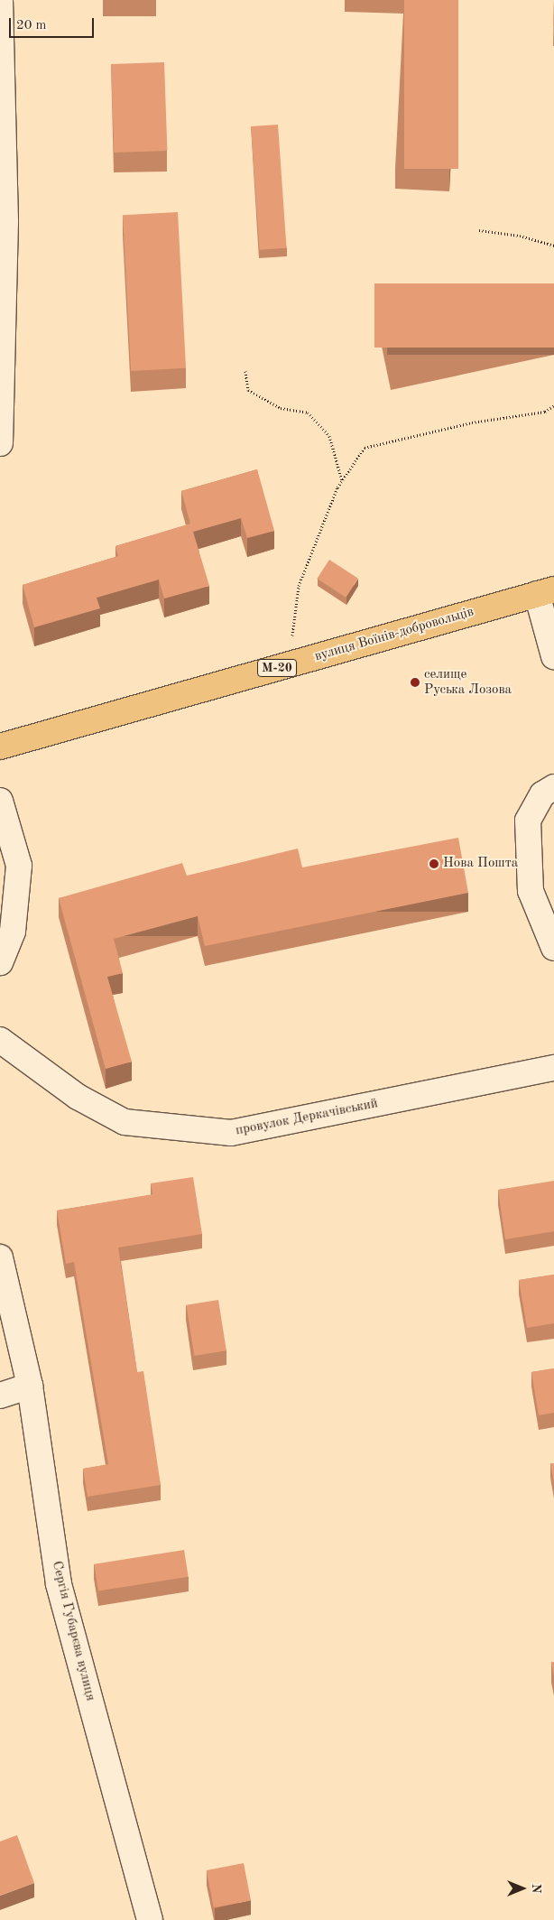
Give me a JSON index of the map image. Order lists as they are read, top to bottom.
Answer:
{
  "streets": {
    "highway": ["вулиця Воїнів-добровольців", "М-20"],
    "street": ["провулок Деркачівський", "Сергія Губарєва вулиця"]
  },
  "places": ["селище Руська Лозова", "Нова Пошта"],
  "scale_bar": "20 m",
  "north": "right"
}
